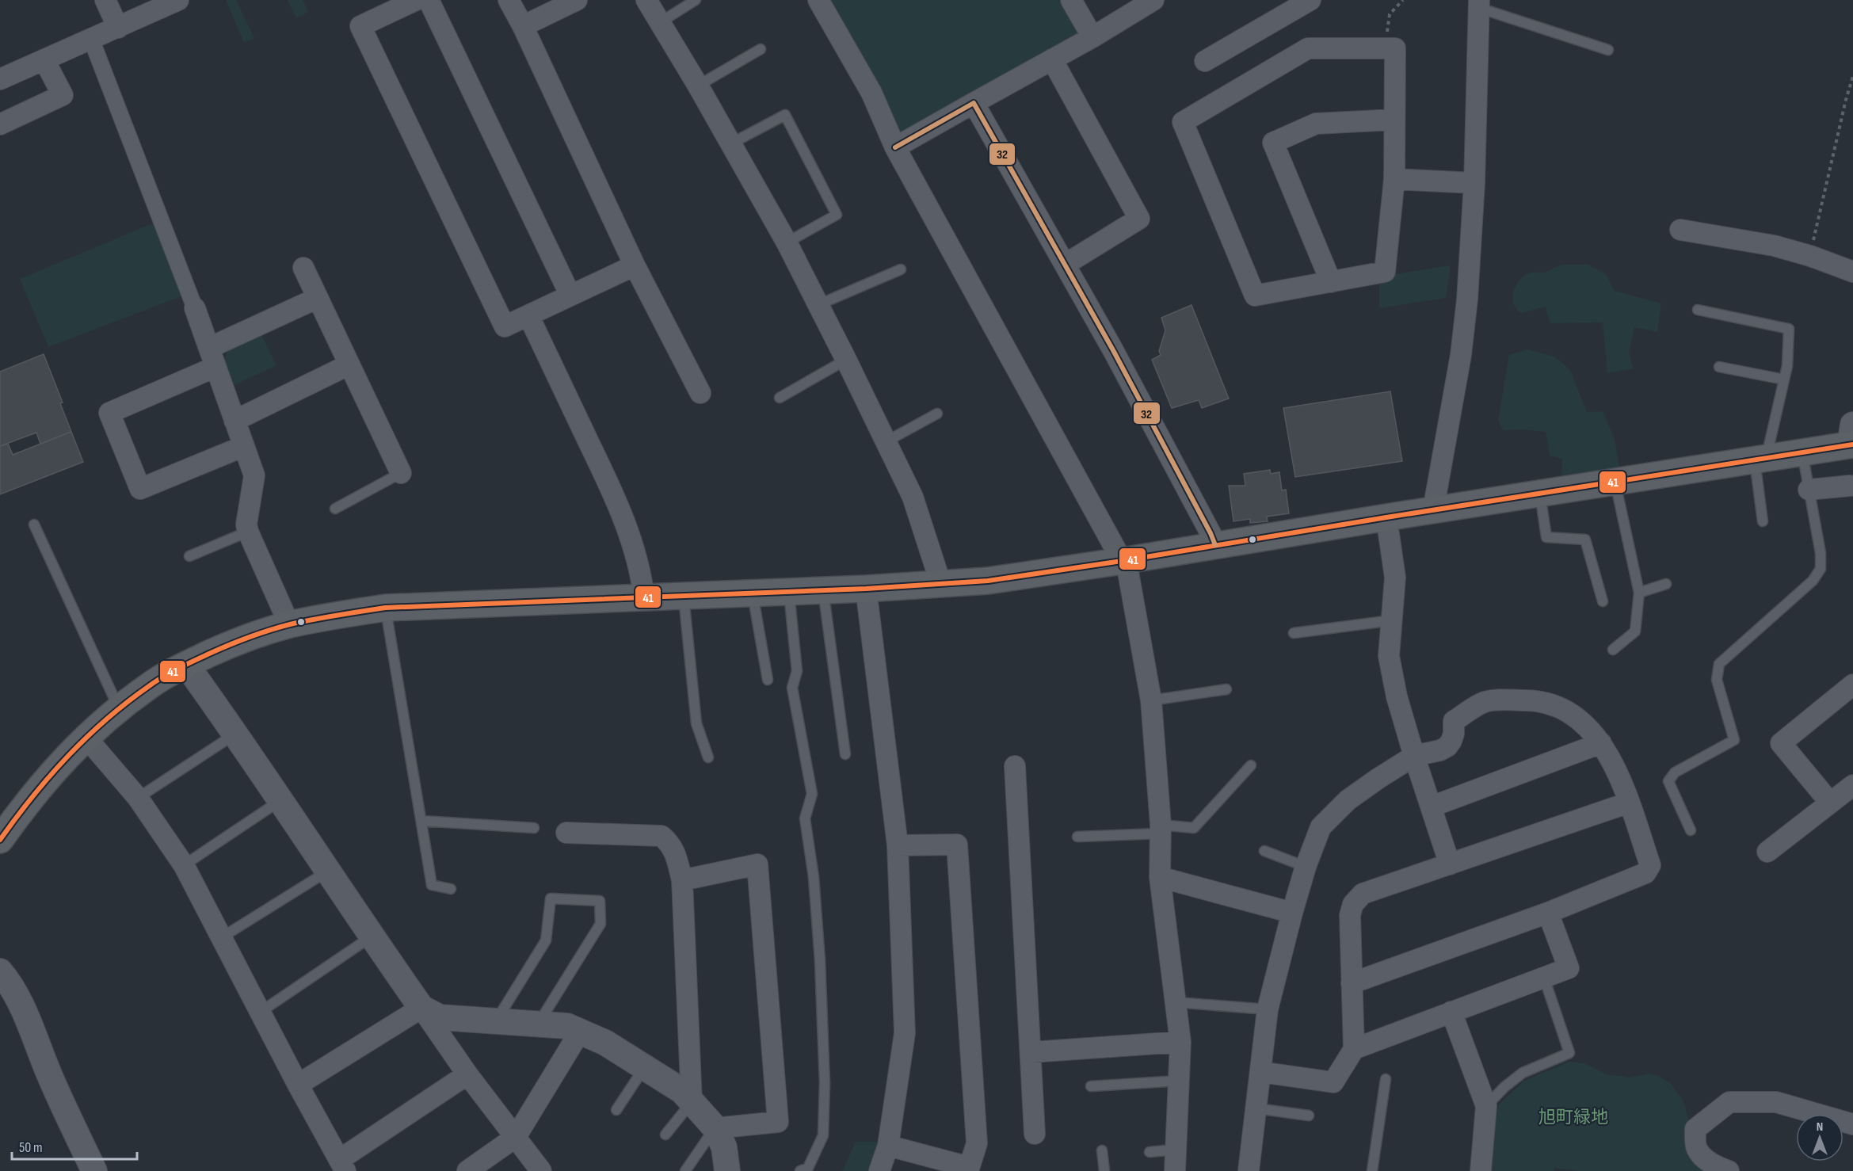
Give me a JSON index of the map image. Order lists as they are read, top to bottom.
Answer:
{
  "parks": ["旭町緑地"],
  "lines": ["transit line 32", "transit line 41"],
  "scale_bar": "50 m",
  "north": "top"
}
